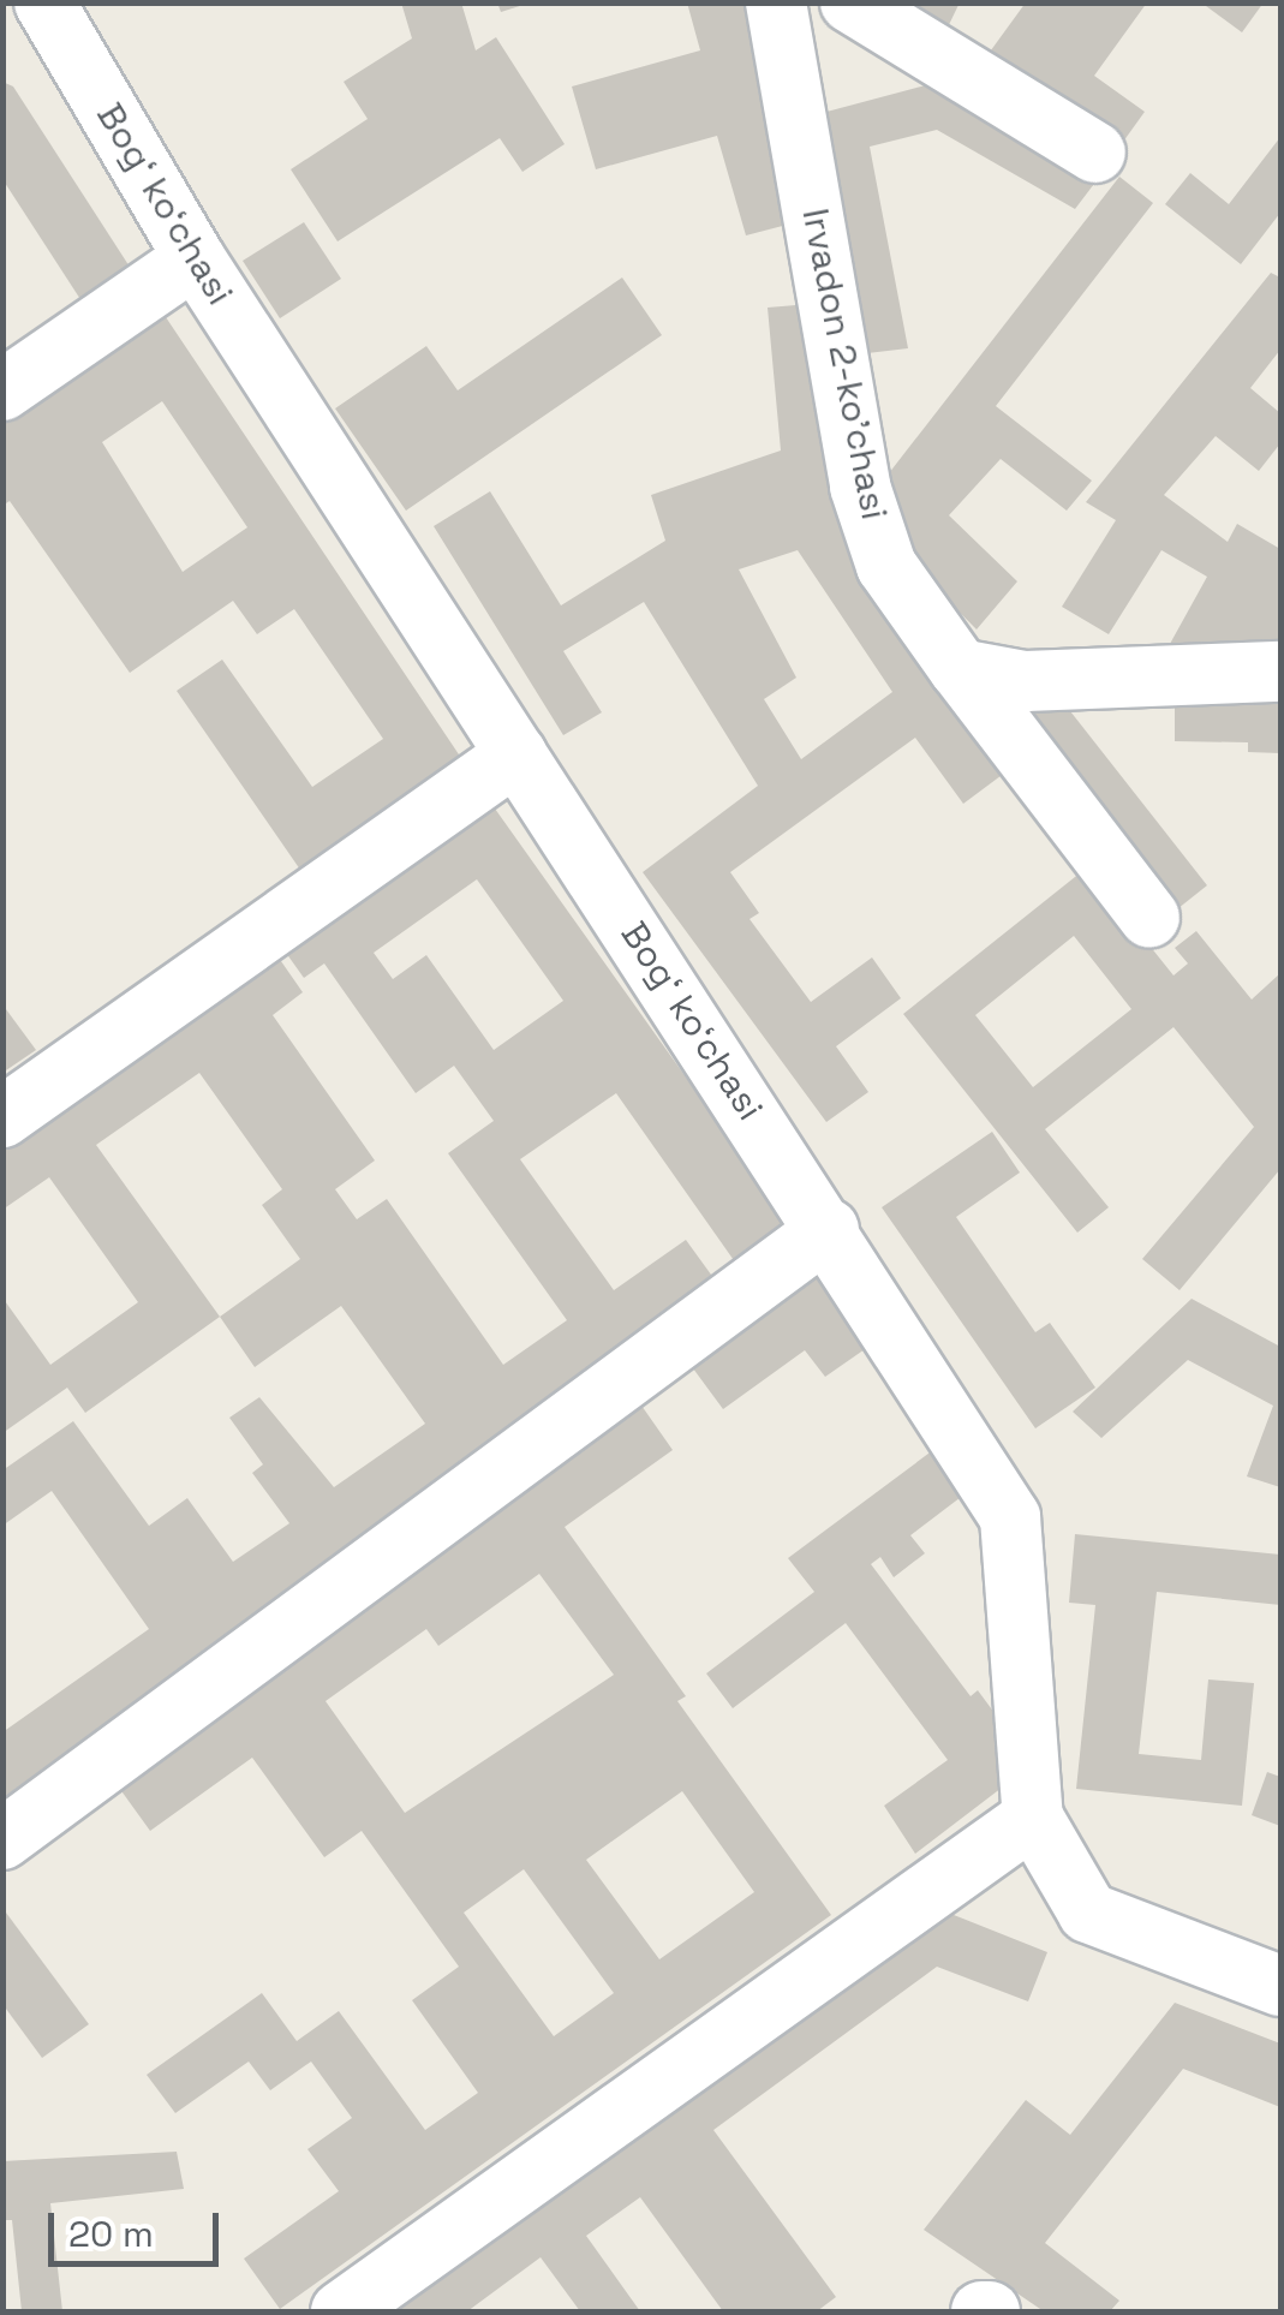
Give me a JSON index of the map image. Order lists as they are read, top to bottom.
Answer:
{
  "streets": {
    "street": ["Bogʻ koʻchasi", "Irvadon 2-koʼchasi"]
  },
  "scale_bar": "20 m"
}
